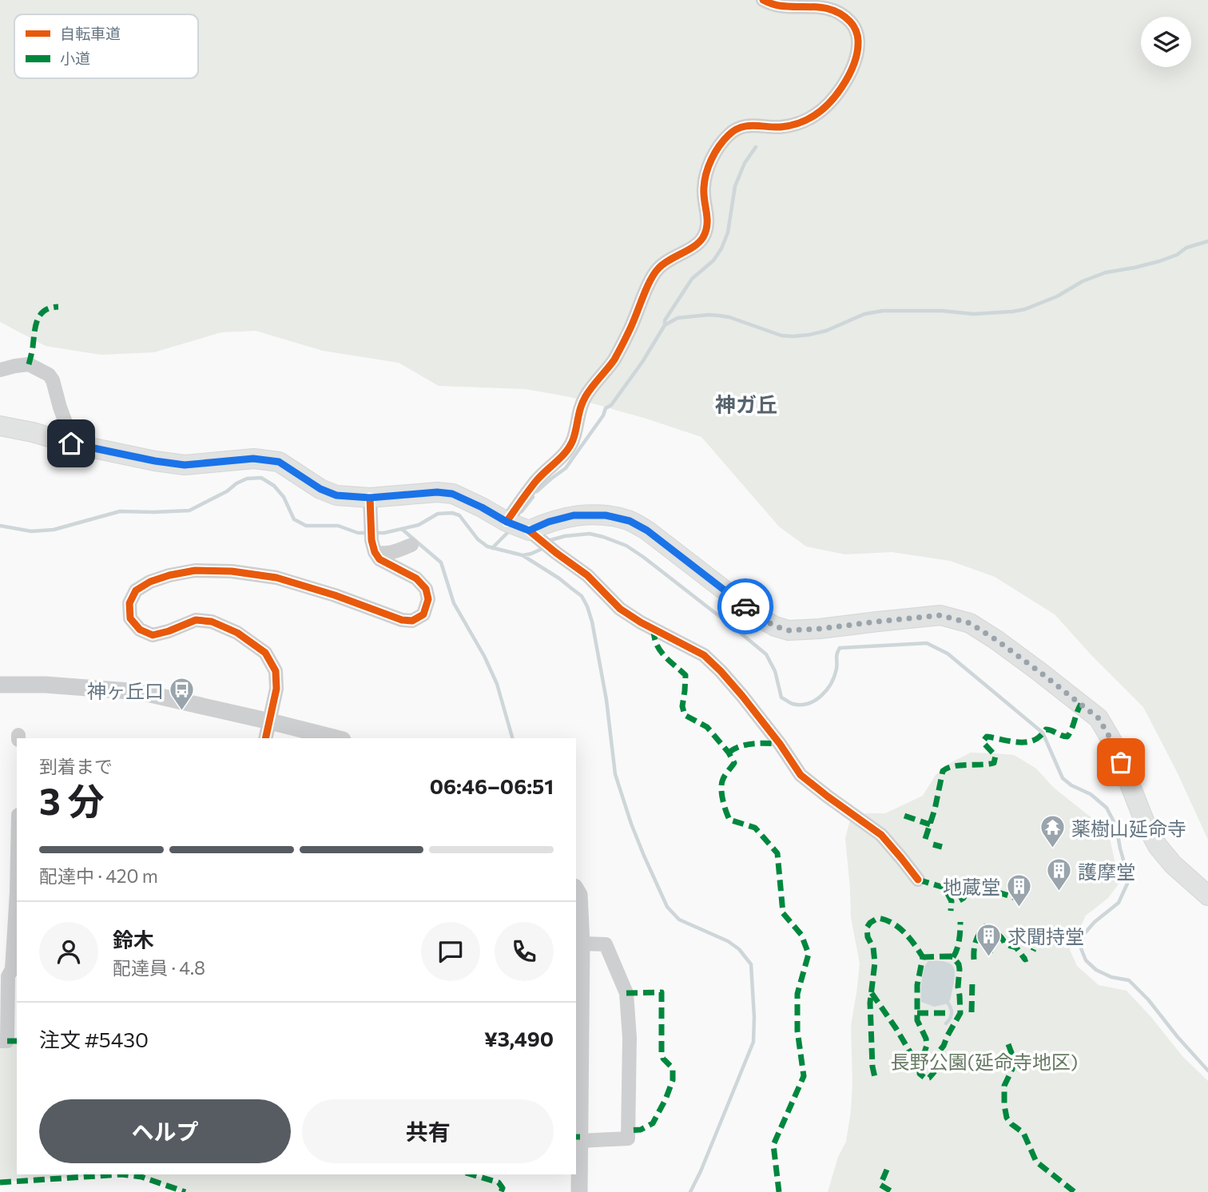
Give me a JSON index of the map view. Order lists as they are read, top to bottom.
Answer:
{
  "districts": ["神ガ丘"],
  "parks": ["長野公園(延命寺地区)"],
  "places": {
    "bus stop": ["神ヶ丘口"],
    "temple": ["薬樹山延命寺"],
    "building": ["護摩堂", "地蔵堂", "求聞持堂"]
  },
  "legend": ["自転車道", "小道"],
  "page": {
    "heading": ["3 分", "到着まで", "06:46–06:51"],
    "panel": [
      "鈴木",
      "配達員 · 4.8",
      "注文 #5430",
      "¥3,490"
    ],
    "bar": "配達中 · 420 m",
    "buttons": ["ヘルプ", "共有"]
  }
}
